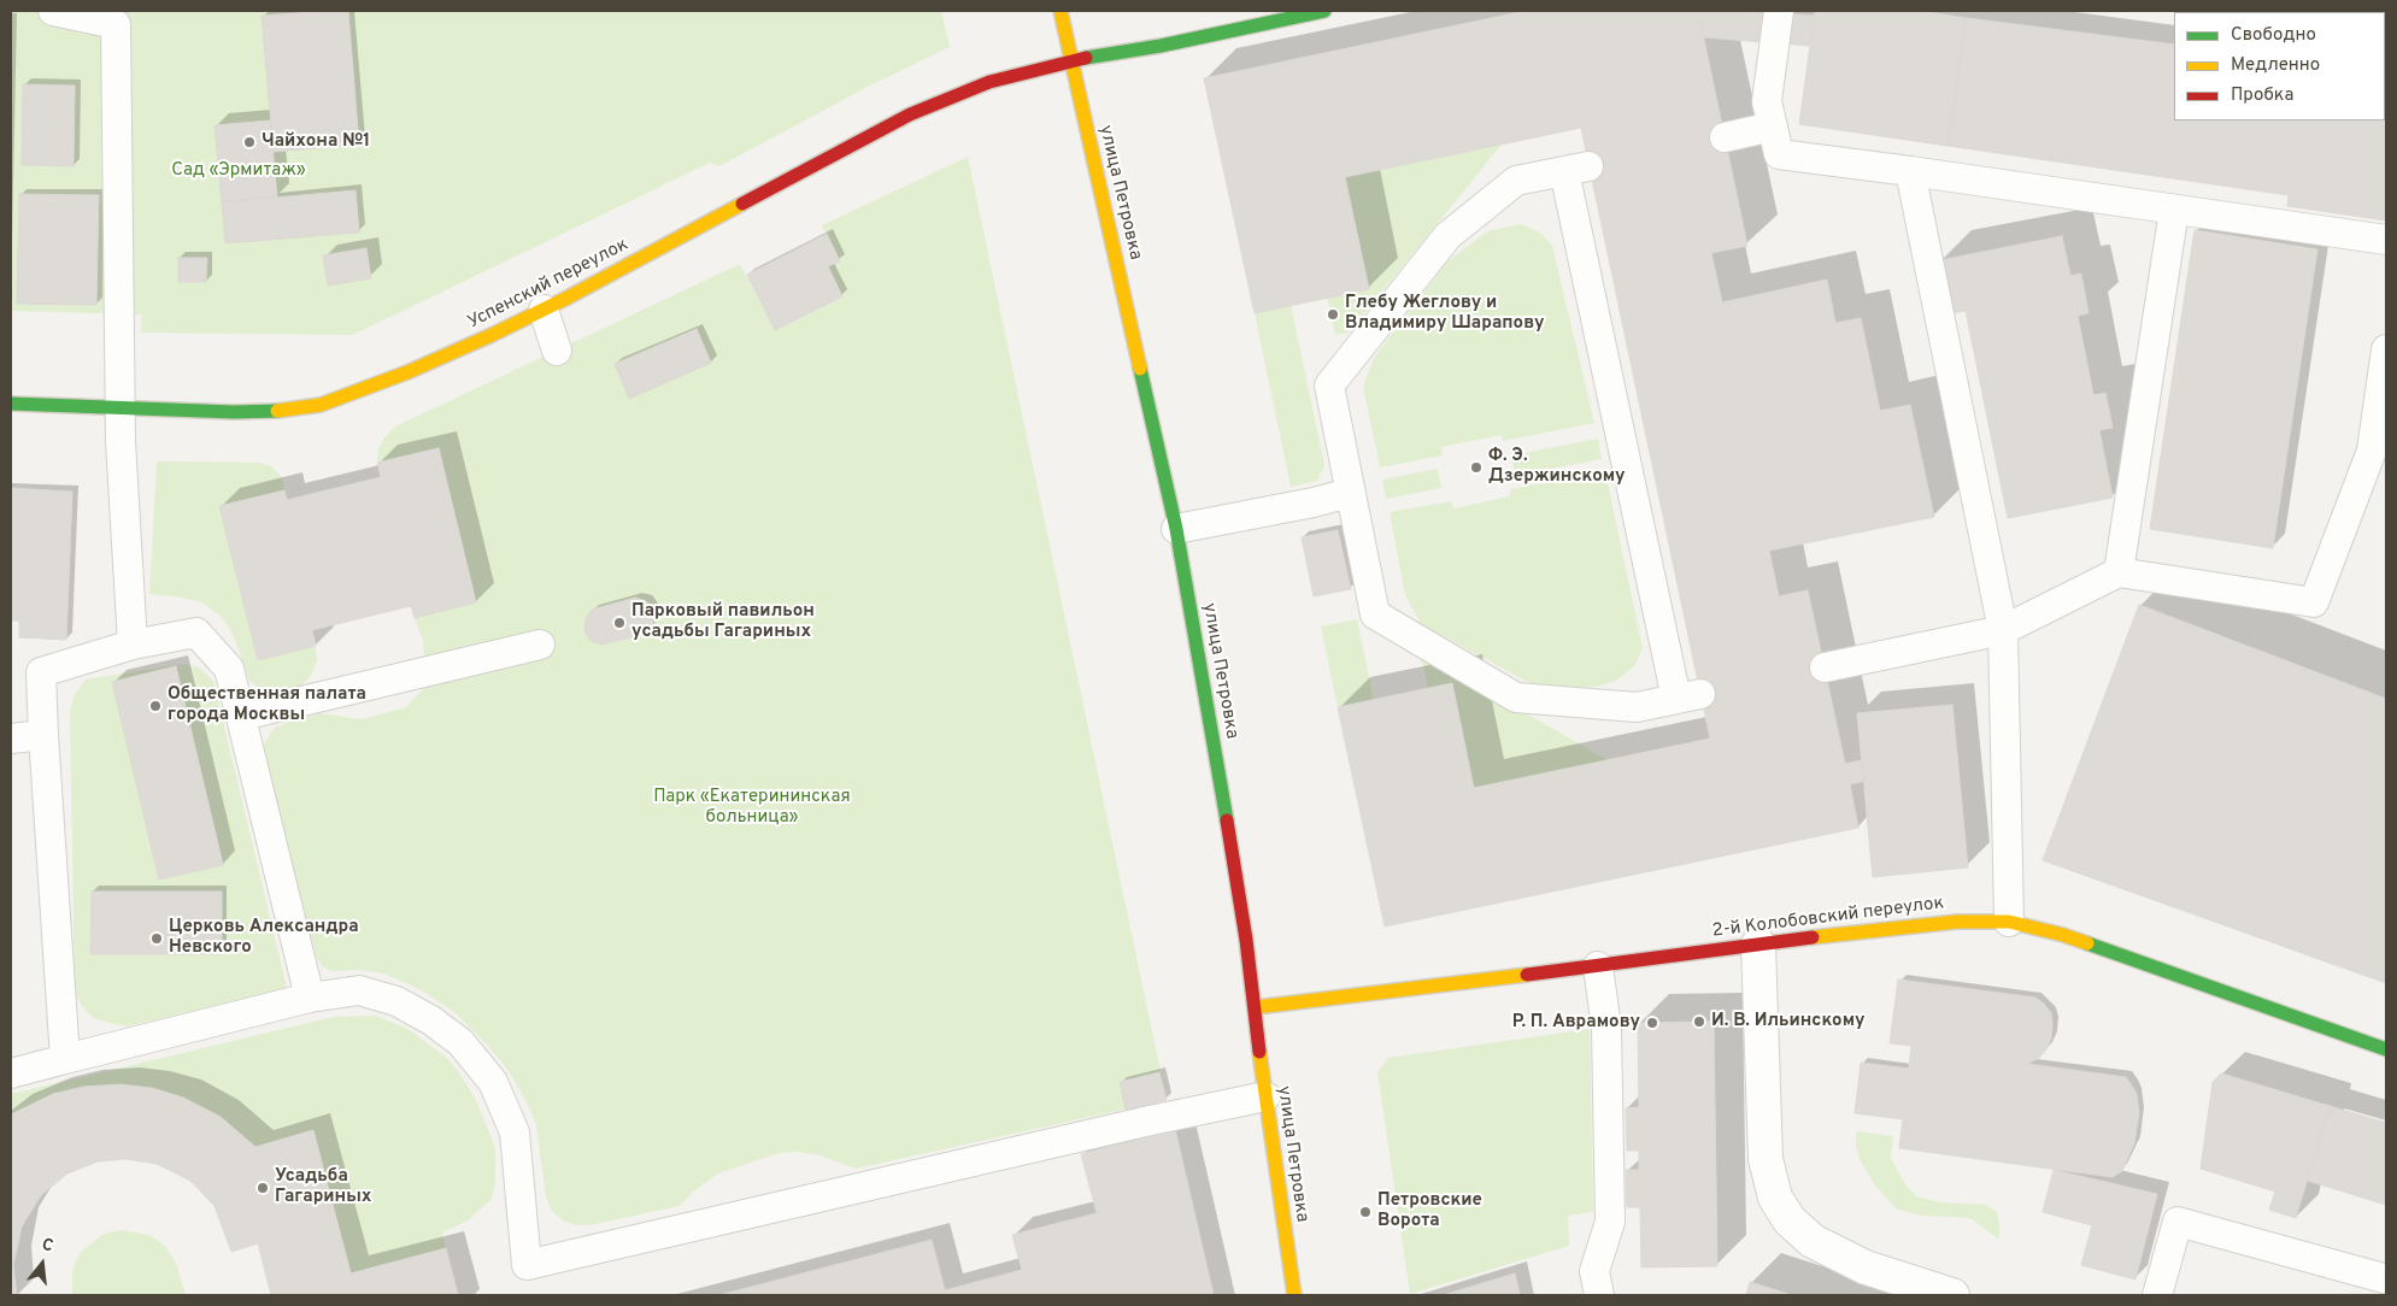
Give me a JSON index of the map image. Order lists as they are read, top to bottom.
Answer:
{
  "streets": {
    "street": ["улица Петровка", "Успенский переулок", "2-й Колобовский переулок"]
  },
  "crossings": [
    ["улица Петровка", "Успенский переулок"],
    ["улица Петровка", "2-й Колобовский переулок"]
  ],
  "parks": ["Сад «Эрмитаж»", "Парк «Екатерининская больница»"],
  "places": [
    "Чайхона №1",
    "Глебу Жеглову и Владимиру Шарапову",
    "Ф. Э. Дзержинскому",
    "Парковый павильон усадьбы Гагариных",
    "Общественная палата города Москвы",
    "Церковь Александра Невского",
    "И. В. Ильинскому",
    "Р. П. Аврамову",
    "Усадьба Гагариных",
    "Петровские Ворота"
  ],
  "legend": ["Свободно", "Медленно", "Пробка"],
  "north": "top"
}
